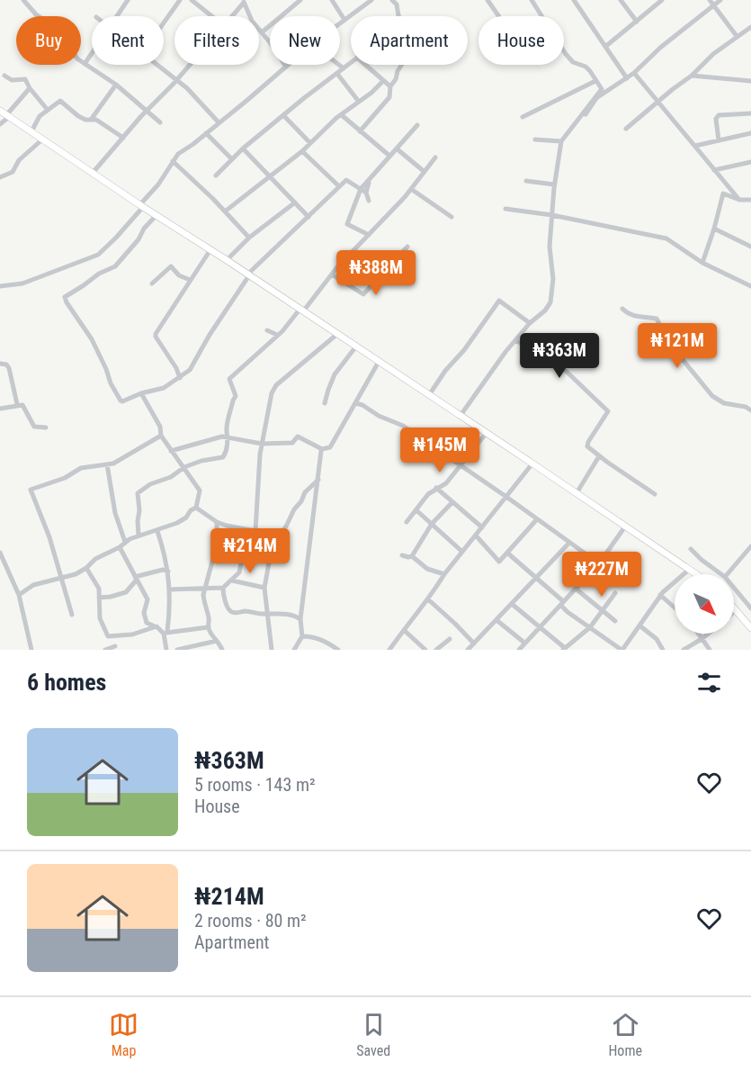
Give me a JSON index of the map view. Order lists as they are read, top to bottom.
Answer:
{
  "north": "bottom right",
  "page": {
    "chip": [
      "Buy",
      "Rent",
      "Filters",
      "New",
      "Apartment",
      "House"
    ],
    "price": [
      "₦388M",
      "₦121M",
      "₦363M",
      "₦145M",
      "₦214M",
      "₦227M"
    ],
    "heading": "6 homes",
    "list": [
      {
        "name": "₦363M",
        "note": "5 rooms · 143 m² · House"
      },
      {
        "name": "₦214M",
        "note": "2 rooms · 80 m² · Apartment"
      }
    ],
    "tabs": ["Map", "Saved", "Home"]
  }
}
